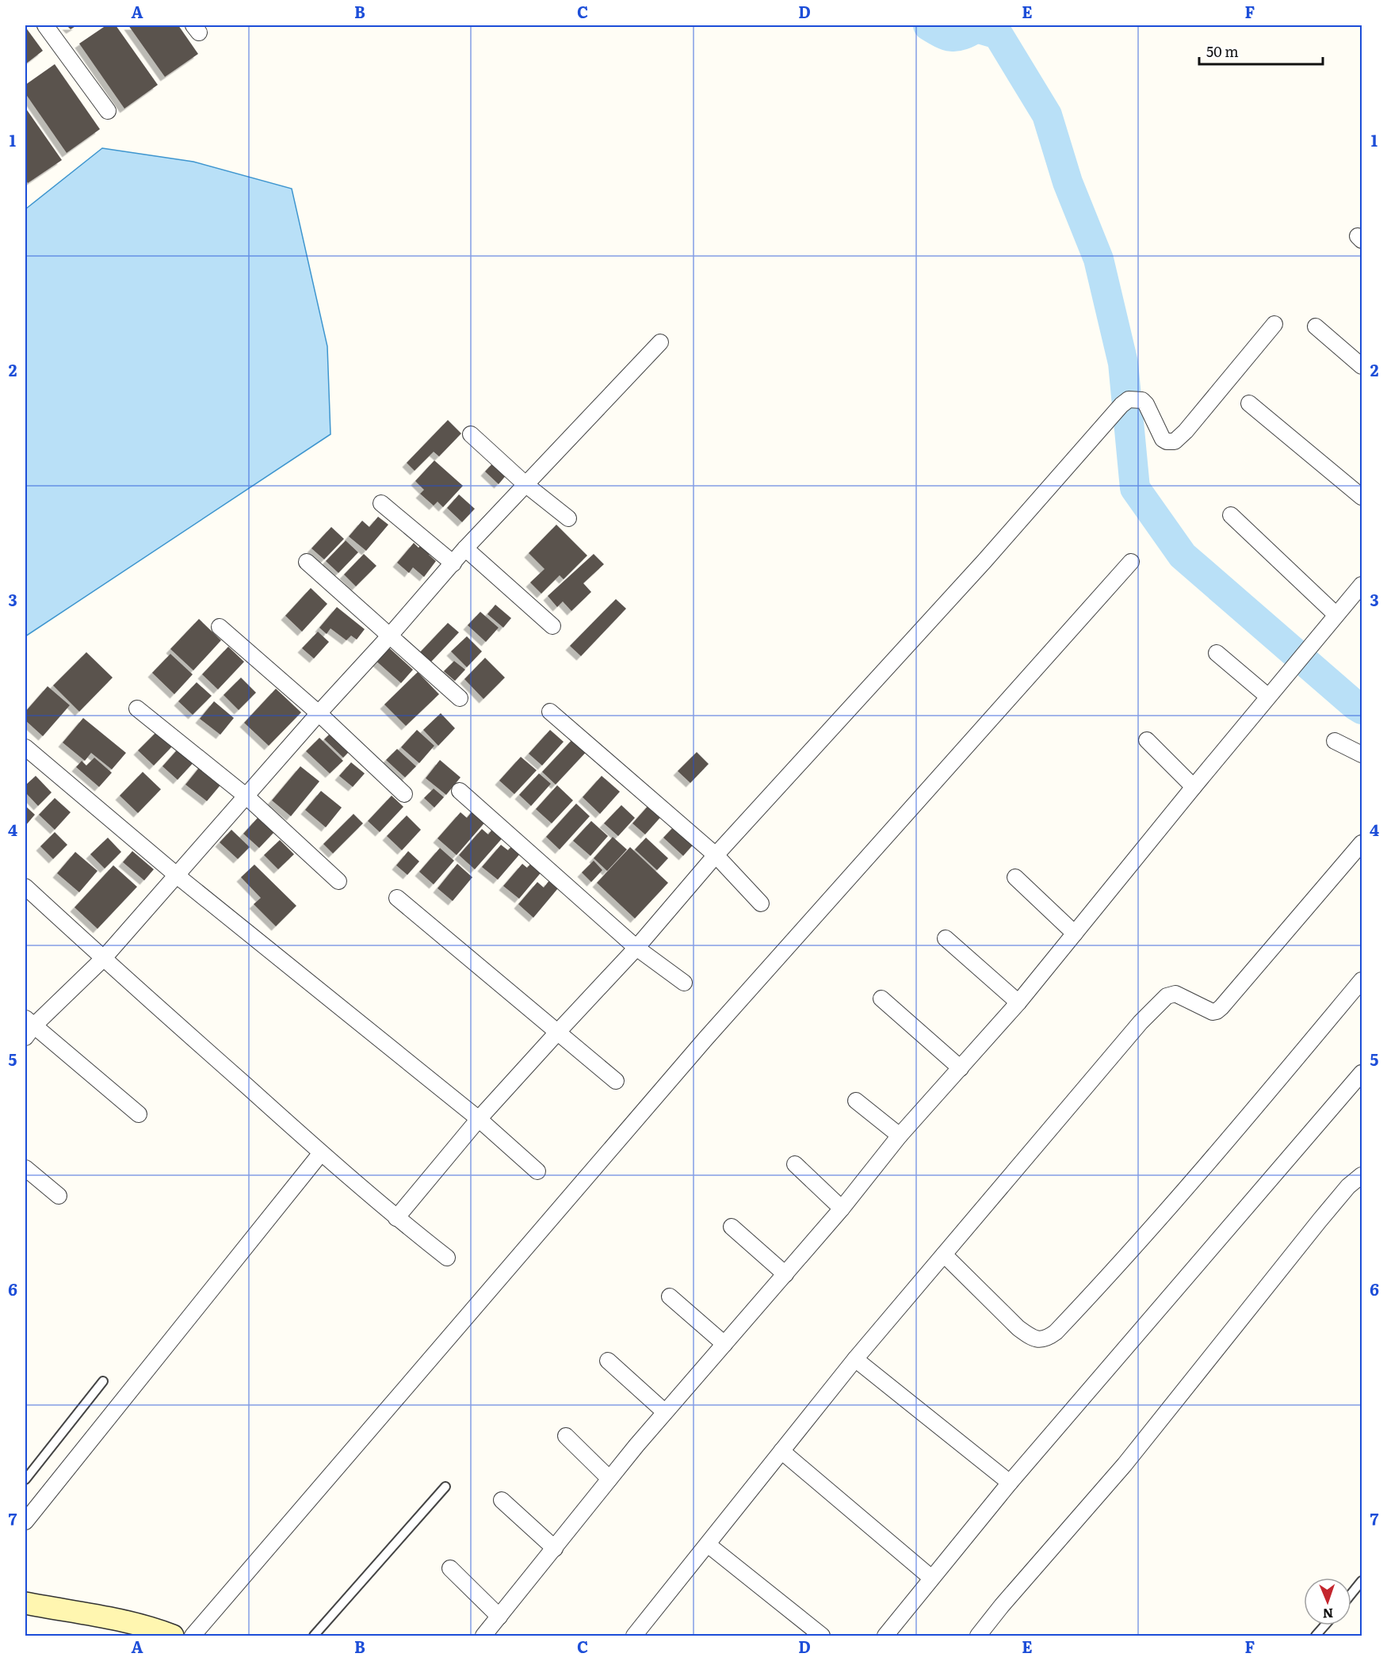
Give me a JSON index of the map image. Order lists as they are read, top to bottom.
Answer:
{
  "scale_bar": "50 m",
  "north": "bottom",
  "grid": {
    "columns": [
      "A",
      "B",
      "C",
      "D",
      "E",
      "F"
    ],
    "rows": [
      "1",
      "2",
      "3",
      "4",
      "5",
      "6",
      "7"
    ]
  }
}
